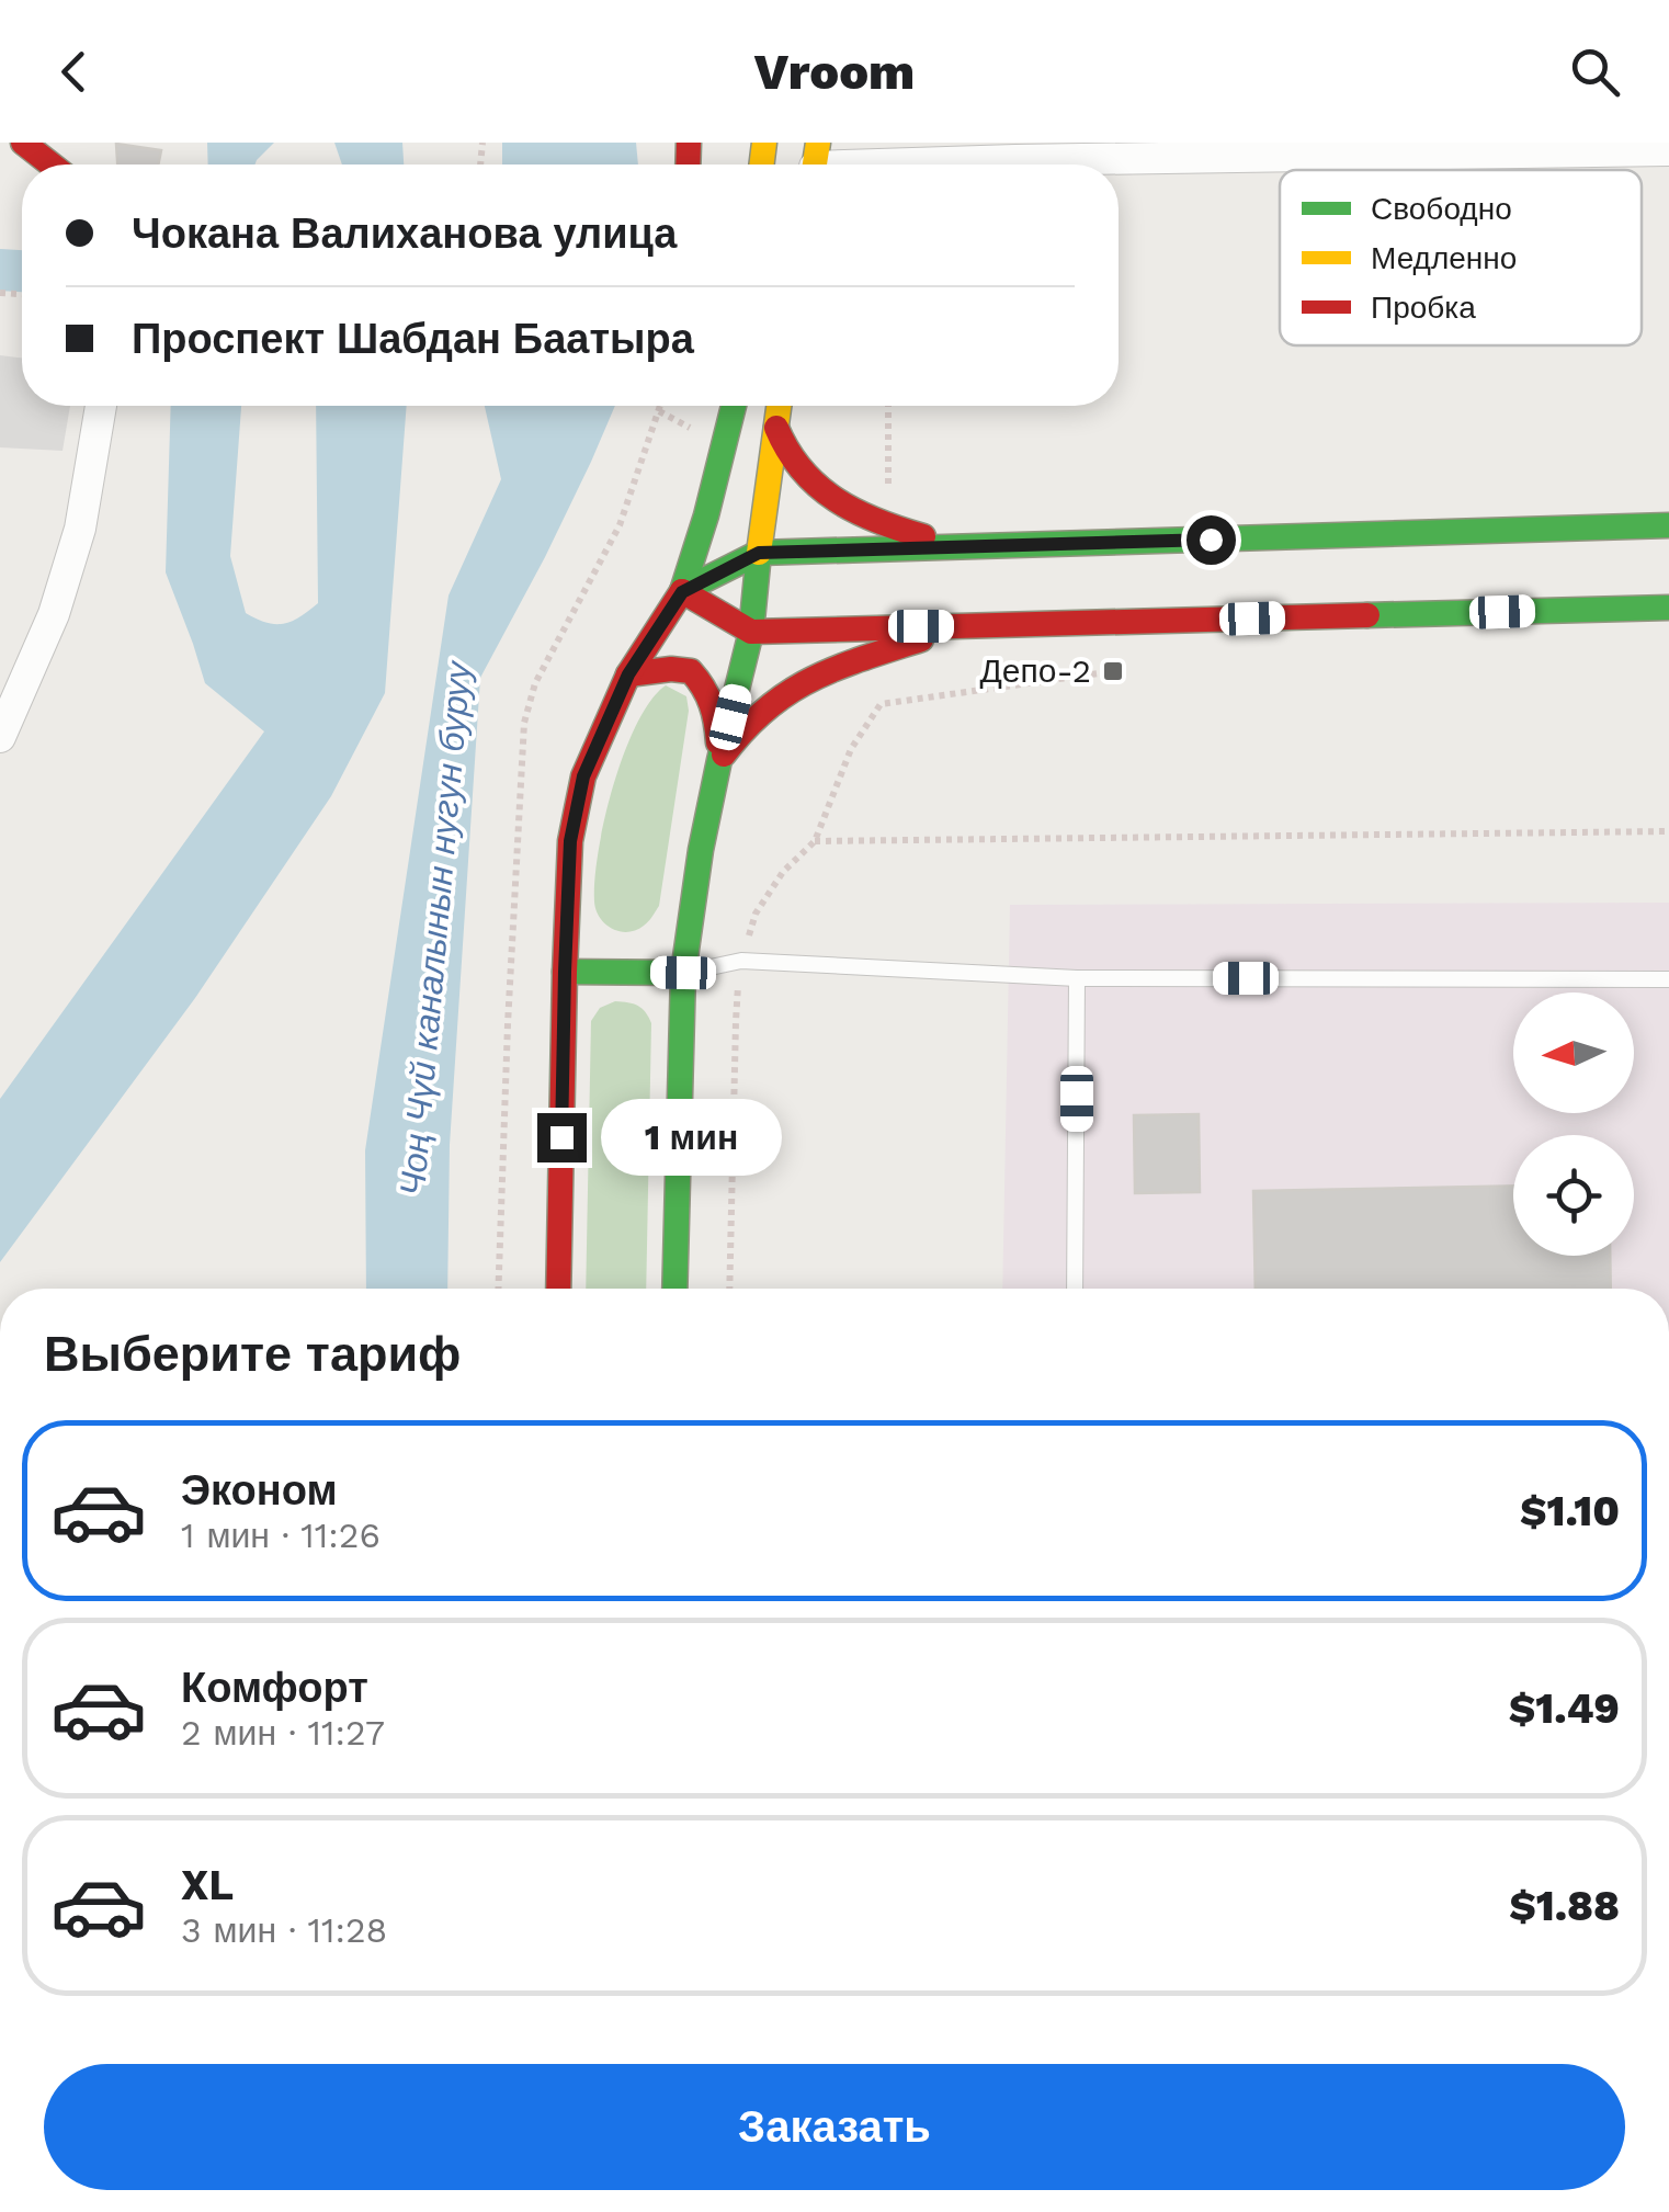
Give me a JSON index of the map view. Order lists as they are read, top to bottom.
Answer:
{
  "water": ["Чоң Чүй каналынын нугун буруу"],
  "places": {
    "transit": ["Депо-2"]
  },
  "legend": ["Свободно", "Медленно", "Пробка"],
  "north": "left",
  "page": {
    "header": "Vroom",
    "banner": ["Чокана Валиханова улица", "Проспект Шабдан Баатыра"],
    "bubble": "1 мин",
    "heading": "Выберите тариф",
    "list": [
      {
        "name": "Эконом",
        "note": "1 мин · 11:26",
        "value": "$1.10"
      },
      {
        "name": "Комфорт",
        "note": "2 мин · 11:27",
        "value": "$1.49"
      },
      {
        "name": "XL",
        "note": "3 мин · 11:28",
        "value": "$1.88"
      }
    ],
    "buttons": "Заказать"
  }
}
